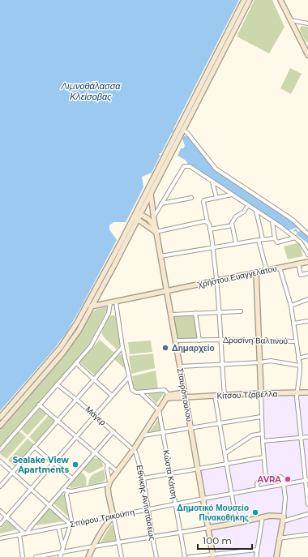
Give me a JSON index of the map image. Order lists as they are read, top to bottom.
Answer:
{
  "streets": {
    "street": [
      "Χρήστου Ευαγγελάτου",
      "Δροσίνη Βαλτινού",
      "Σταυρόπουλου",
      "Κίτσου Τζαβέλλα",
      "Μάγερ",
      "Κώστα Κάτση",
      "Εθνικής Αντιστάσεως",
      "Σπύρου Τρικούπη"
    ]
  },
  "crossings": [
    ["Χρήστου Ευαγγελάτου", "Σταυρόπουλου"],
    ["Δροσίνη Βαλτινού", "Σταυρόπουλου"],
    ["Σταυρόπουλου", "Κίτσου Τζαβέλλα"],
    ["Σταυρόπουλου", "Σπύρου Τρικούπη"],
    ["Μάγερ", "Εθνικής Αντιστάσεως"],
    ["Κώστα Κάτση", "Σπύρου Τρικούπη"],
    ["Εθνικής Αντιστάσεως", "Σπύρου Τρικούπη"]
  ],
  "water": ["Λιμνοθάλασσα Κλείσοβας"],
  "places": [
    "Δημαρχείο",
    "Sealake View Apartments",
    "AVRA",
    "Δημοτικό Μουσείο Πινακοθήκης"
  ],
  "scale_bar": "100 m"
}
